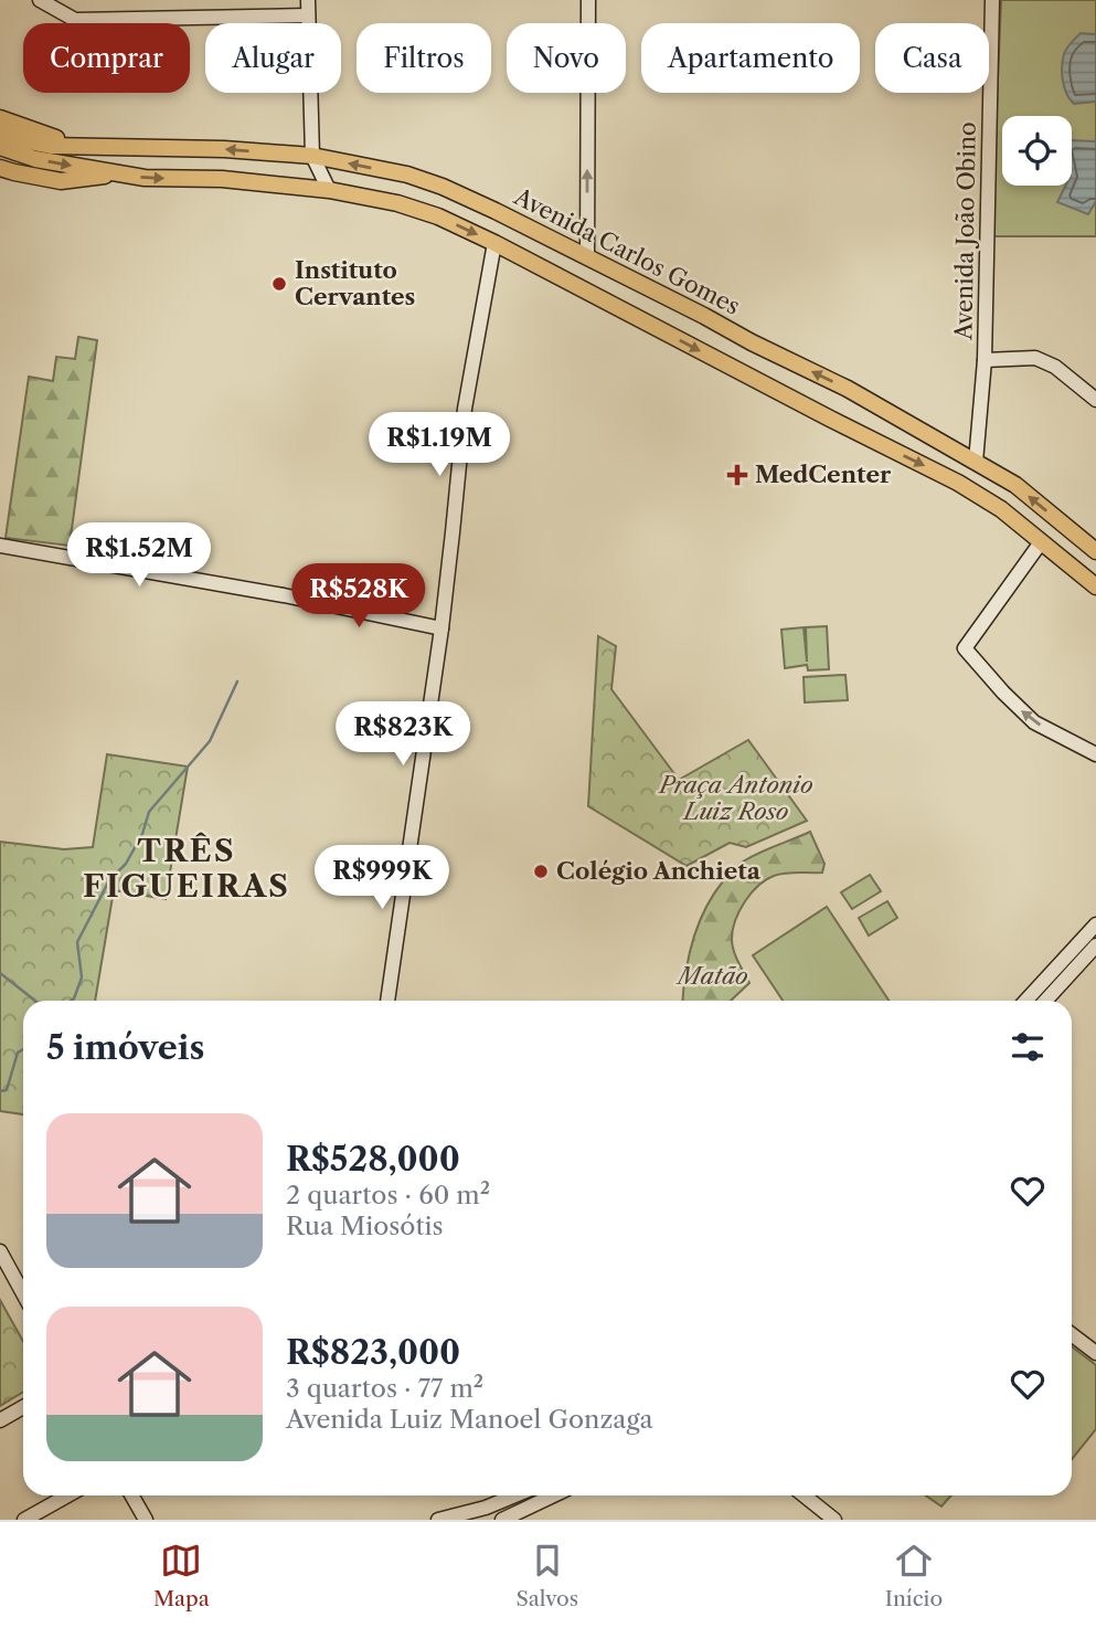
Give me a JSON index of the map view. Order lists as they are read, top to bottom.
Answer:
{
  "streets": {
    "main road": ["Avenida Carlos Gomes"],
    "street": ["Avenida João Obino"]
  },
  "crossings": [
    ["Avenida João Obino", "Avenida Carlos Gomes"]
  ],
  "districts": ["TRÊS FIGUEIRAS"],
  "parks": ["Praça Antonio Luiz Roso", "Matão"],
  "places": {
    "other": ["Instituto Cervantes", "Colégio Anchieta"],
    "health": ["MedCenter"]
  },
  "page": {
    "chip": [
      "Comprar",
      "Alugar",
      "Filtros",
      "Novo",
      "Apartamento",
      "Casa"
    ],
    "price": [
      "R$1.19M",
      "R$1.52M",
      "R$528K",
      "R$823K",
      "R$999K"
    ],
    "heading": "5 imóveis",
    "list": [
      {
        "name": "R$528,000",
        "note": "2 quartos · 60 m² · Rua Miosótis"
      },
      {
        "name": "R$823,000",
        "note": "3 quartos · 77 m² · Avenida Luiz Manoel Gonzaga"
      }
    ],
    "tabs": ["Mapa", "Salvos", "Início"]
  }
}
